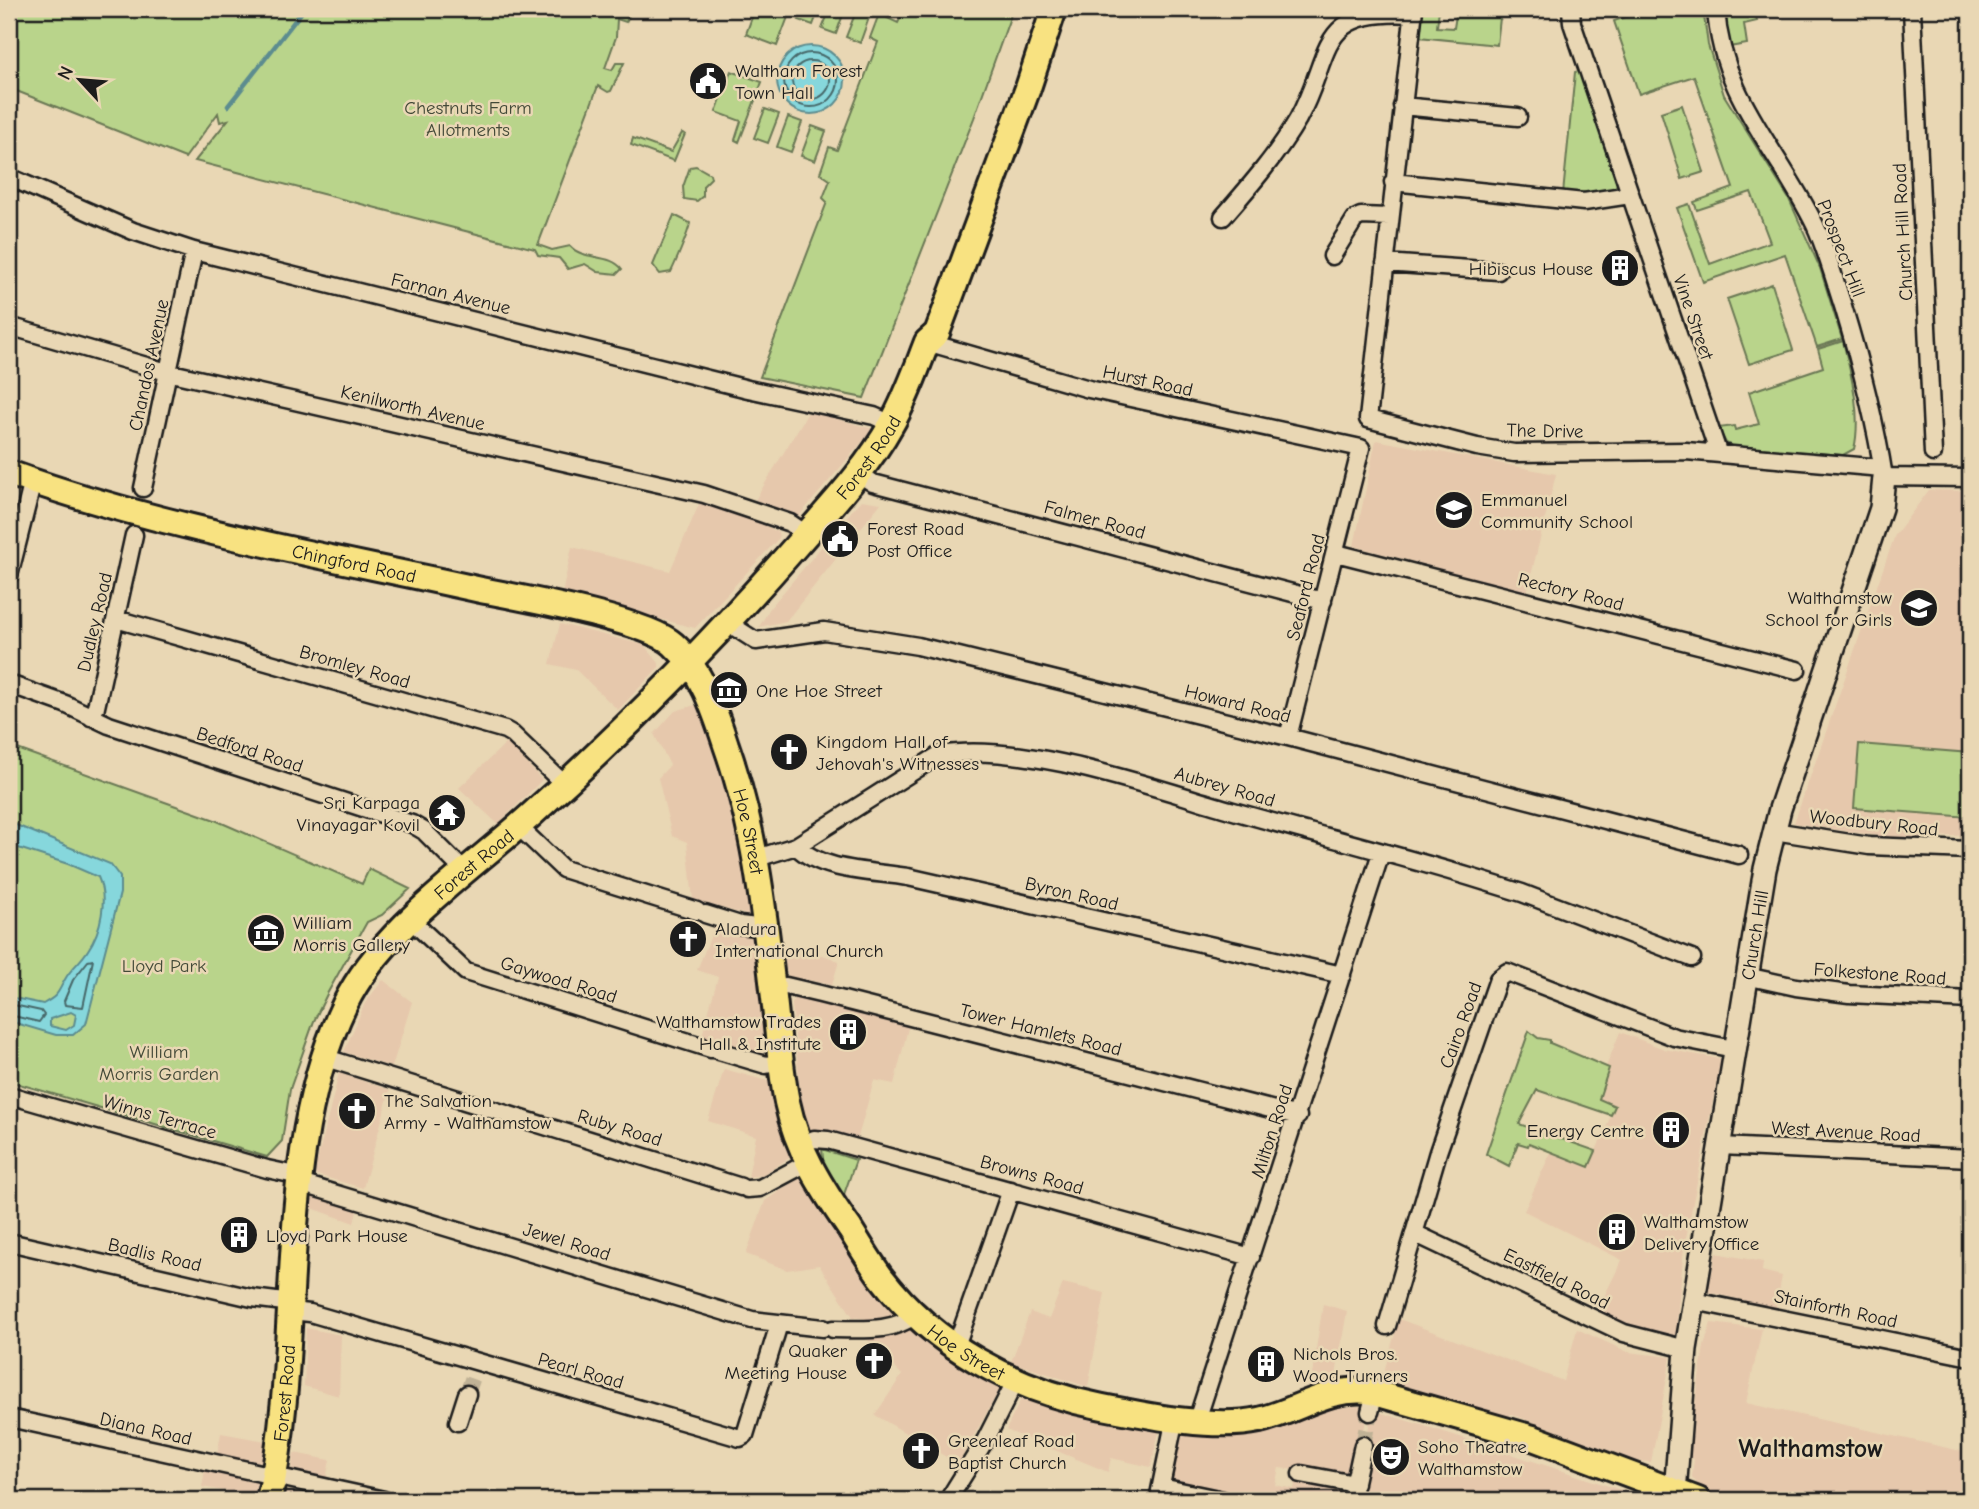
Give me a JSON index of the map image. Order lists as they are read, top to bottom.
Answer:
{
  "streets": {
    "main road": ["Forest Road", "Chingford Road", "Hoe Street"],
    "street": [
      "Church Hill Road",
      "Prospect Hill",
      "Farnan Avenue",
      "Vine Street",
      "Chandos Avenue",
      "Hurst Road",
      "Kenilworth Avenue",
      "The Drive",
      "Falmer Road",
      "Seaford Road",
      "Rectory Road",
      "Dudley Road",
      "Bromley Road",
      "Howard Road",
      "Bedford Road",
      "Aubrey Road",
      "Woodbury Road",
      "Byron Road",
      "Church Hill",
      "Folkestone Road",
      "Gaywood Road",
      "Cairo Road",
      "Tower Hamlets Road",
      "Winns Terrace",
      "Ruby Road",
      "Milton Road",
      "West Avenue Road",
      "Browns Road",
      "Jewel Road",
      "Badlis Road",
      "Eastfield Road",
      "Stainforth Road",
      "Pearl Road",
      "Diana Road"
    ]
  },
  "crossings": [
    ["Prospect Hill", "The Drive"],
    ["Prospect Hill", "Church Hill"],
    ["Farnan Avenue", "Chandos Avenue"],
    ["Farnan Avenue", "Forest Road"],
    ["Vine Street", "The Drive"],
    ["Chandos Avenue", "Kenilworth Avenue"],
    ["Hurst Road", "Forest Road"],
    ["Hurst Road", "Seaford Road"],
    ["Kenilworth Avenue", "Forest Road"],
    ["The Drive", "Church Hill"],
    ["Forest Road", "Falmer Road"],
    ["Forest Road", "Chingford Road"],
    ["Forest Road", "Bromley Road"],
    ["Forest Road", "Howard Road"],
    ["Forest Road", "Bedford Road"],
    ["Forest Road", "Hoe Street"],
    ["Forest Road", "Gaywood Road"],
    ["Forest Road", "Winns Terrace"],
    ["Forest Road", "Ruby Road"],
    ["Forest Road", "Jewel Road"],
    ["Forest Road", "Badlis Road"],
    ["Forest Road", "Pearl Road"],
    ["Forest Road", "Diana Road"],
    ["Falmer Road", "Seaford Road"],
    ["Chingford Road", "Hoe Street"],
    ["Seaford Road", "Rectory Road"],
    ["Seaford Road", "Howard Road"],
    ["Dudley Road", "Bromley Road"],
    ["Dudley Road", "Bedford Road"],
    ["Aubrey Road", "Hoe Street"],
    ["Aubrey Road", "Byron Road"],
    ["Aubrey Road", "Milton Road"],
    ["Woodbury Road", "Church Hill"],
    ["Hoe Street", "Church Hill"],
    ["Hoe Street", "Gaywood Road"],
    ["Hoe Street", "Tower Hamlets Road"],
    ["Hoe Street", "Ruby Road"],
    ["Hoe Street", "Milton Road"],
    ["Hoe Street", "Browns Road"],
    ["Hoe Street", "Jewel Road"],
    ["Byron Road", "Milton Road"],
    ["Church Hill", "Folkestone Road"],
    ["Church Hill", "Cairo Road"],
    ["Church Hill", "West Avenue Road"],
    ["Church Hill", "Eastfield Road"],
    ["Church Hill", "Stainforth Road"],
    ["Cairo Road", "Eastfield Road"],
    ["Tower Hamlets Road", "Milton Road"],
    ["Winns Terrace", "Jewel Road"],
    ["Ruby Road", "Browns Road"],
    ["Milton Road", "Browns Road"],
    ["Jewel Road", "Pearl Road"],
    ["Badlis Road", "Pearl Road"]
  ],
  "districts": ["Walthamstow"],
  "parks": ["Chestnuts Farm Allotments", "Lloyd Park", "William Morris Garden"],
  "places": {
    "public building": ["Waltham Forest Town Hall", "Forest Road Post Office"],
    "building": [
      "Hibiscus House",
      "Walthamstow Trades Hall & Institute",
      "Energy Centre",
      "Walthamstow Delivery Office",
      "Lloyd Park House",
      "Nichols Bros. Wood Turners"
    ],
    "school or university": ["Emmanuel Community School", "Walthamstow School for Girls"],
    "museum": ["One Hoe Street", "William Morris Gallery"],
    "church": [
      "Kingdom Hall of Jehovah's Witnesses",
      "Aladura International Church",
      "The Salvation Army - Walthamstow",
      "Quaker Meeting House",
      "Greenleaf Road Baptist Church"
    ],
    "temple": ["Sri Karpaga Vinayagar Kovil"],
    "theatre": ["Soho Theatre Walthamstow"]
  },
  "north": "top left"
}
